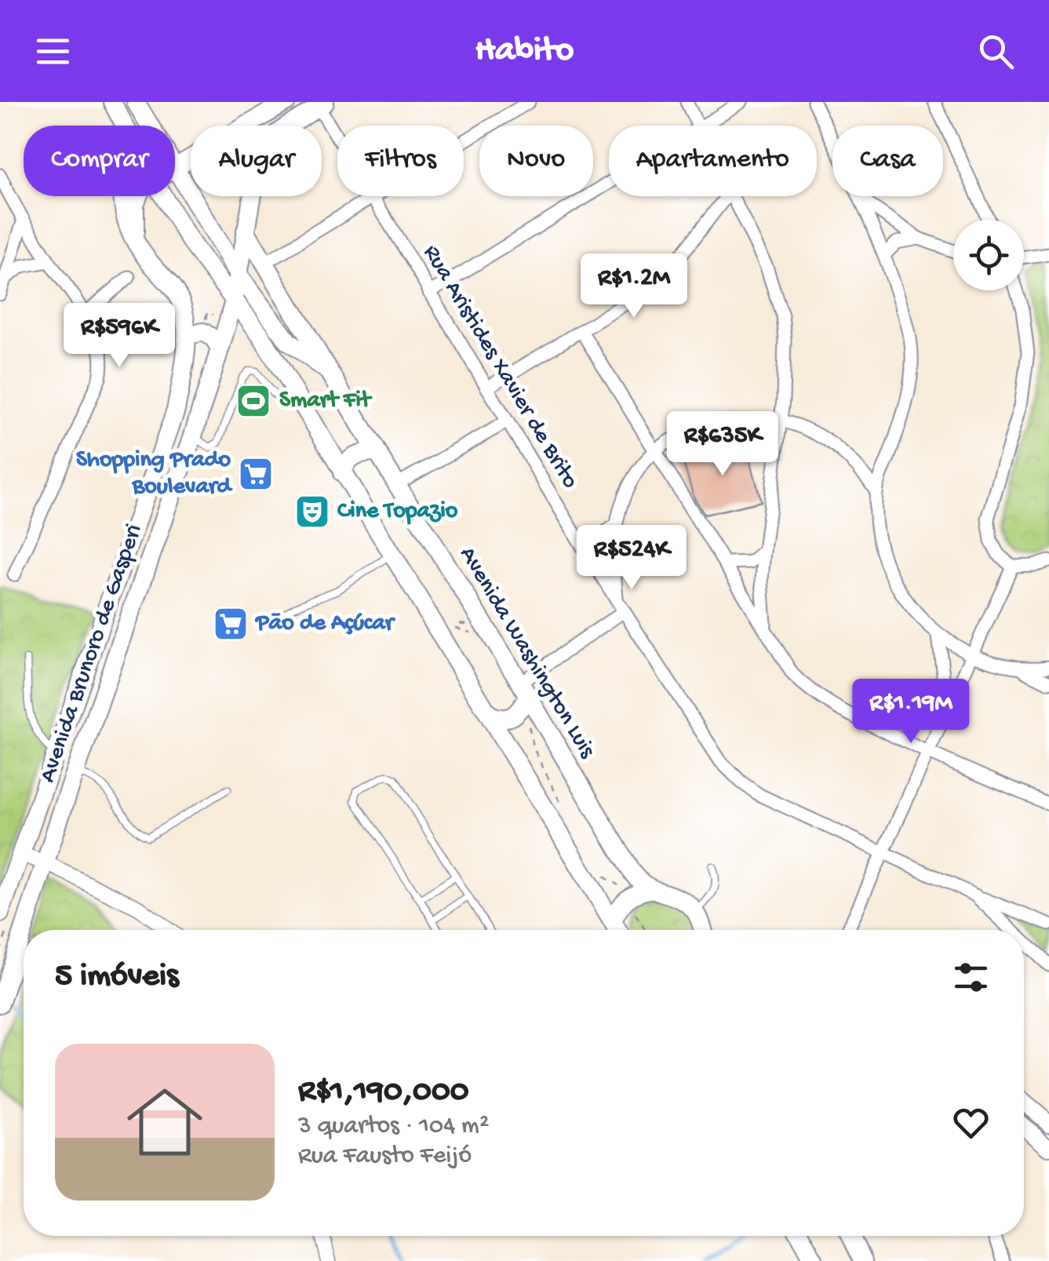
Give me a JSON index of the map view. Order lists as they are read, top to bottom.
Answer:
{
  "streets": {
    "main road": ["Avenida Washington Luis", "Avenida Brunoro de Gasperi"],
    "street": ["Rua Aristides Xavier de Brito"]
  },
  "crossings": [
    ["Avenida Washington Luis", "Avenida Brunoro de Gasperi"]
  ],
  "places": {
    "sports": ["Smart Fit"],
    "supermarket": ["Shopping Prado Boulevard", "Pão de Açúcar"],
    "theatre": ["Cine Topazio"]
  },
  "page": {
    "header": "Habito",
    "chip": [
      "Comprar",
      "Alugar",
      "Filtros",
      "Novo",
      "Apartamento",
      "Casa"
    ],
    "price": [
      "R$1.2M",
      "R$596K",
      "R$635K",
      "R$524K",
      "R$1.19M"
    ],
    "heading": "5 imóveis",
    "list": [
      {
        "name": "R$1,190,000",
        "note": "3 quartos · 104 m² · Rua Fausto Feijó"
      }
    ]
  }
}
